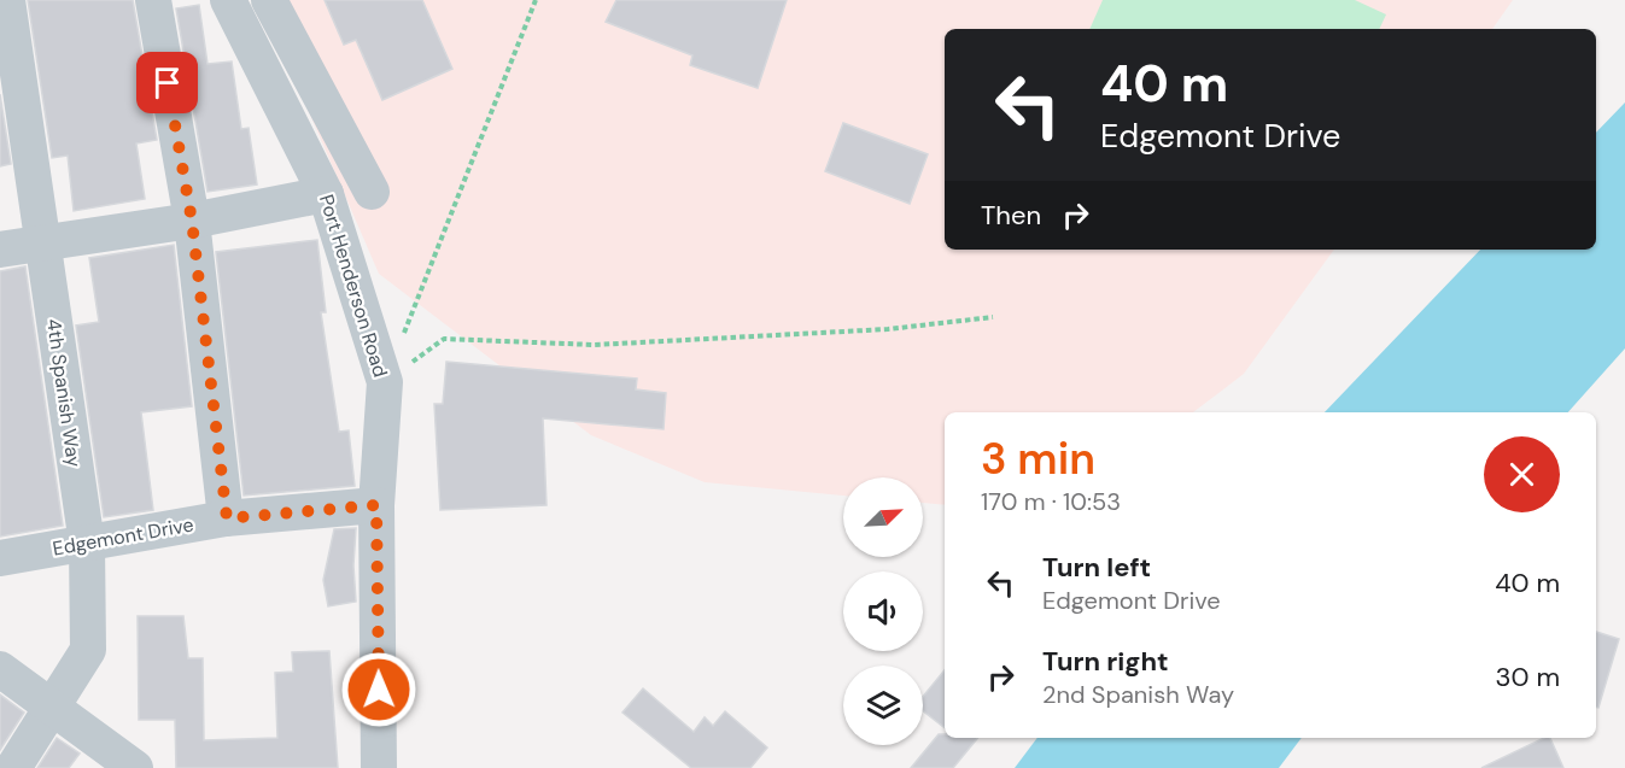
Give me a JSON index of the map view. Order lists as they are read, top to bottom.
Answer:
{
  "streets": {
    "street": ["Port Henderson Road", "4th Spanish Way", "Edgemont Drive"]
  },
  "crossings": [
    ["Port Henderson Road", "Edgemont Drive"],
    ["4th Spanish Way", "Edgemont Drive"]
  ],
  "north": "top right",
  "page": {
    "turn": ["40 m", "Edgemont Drive"],
    "then": "Then",
    "heading": ["3 min", "170 m · 10:53"],
    "list": [
      {
        "name": "Turn left",
        "note": "Edgemont Drive",
        "value": "40 m"
      },
      {
        "name": "Turn right",
        "note": "2nd Spanish Way",
        "value": "30 m"
      }
    ]
  }
}
